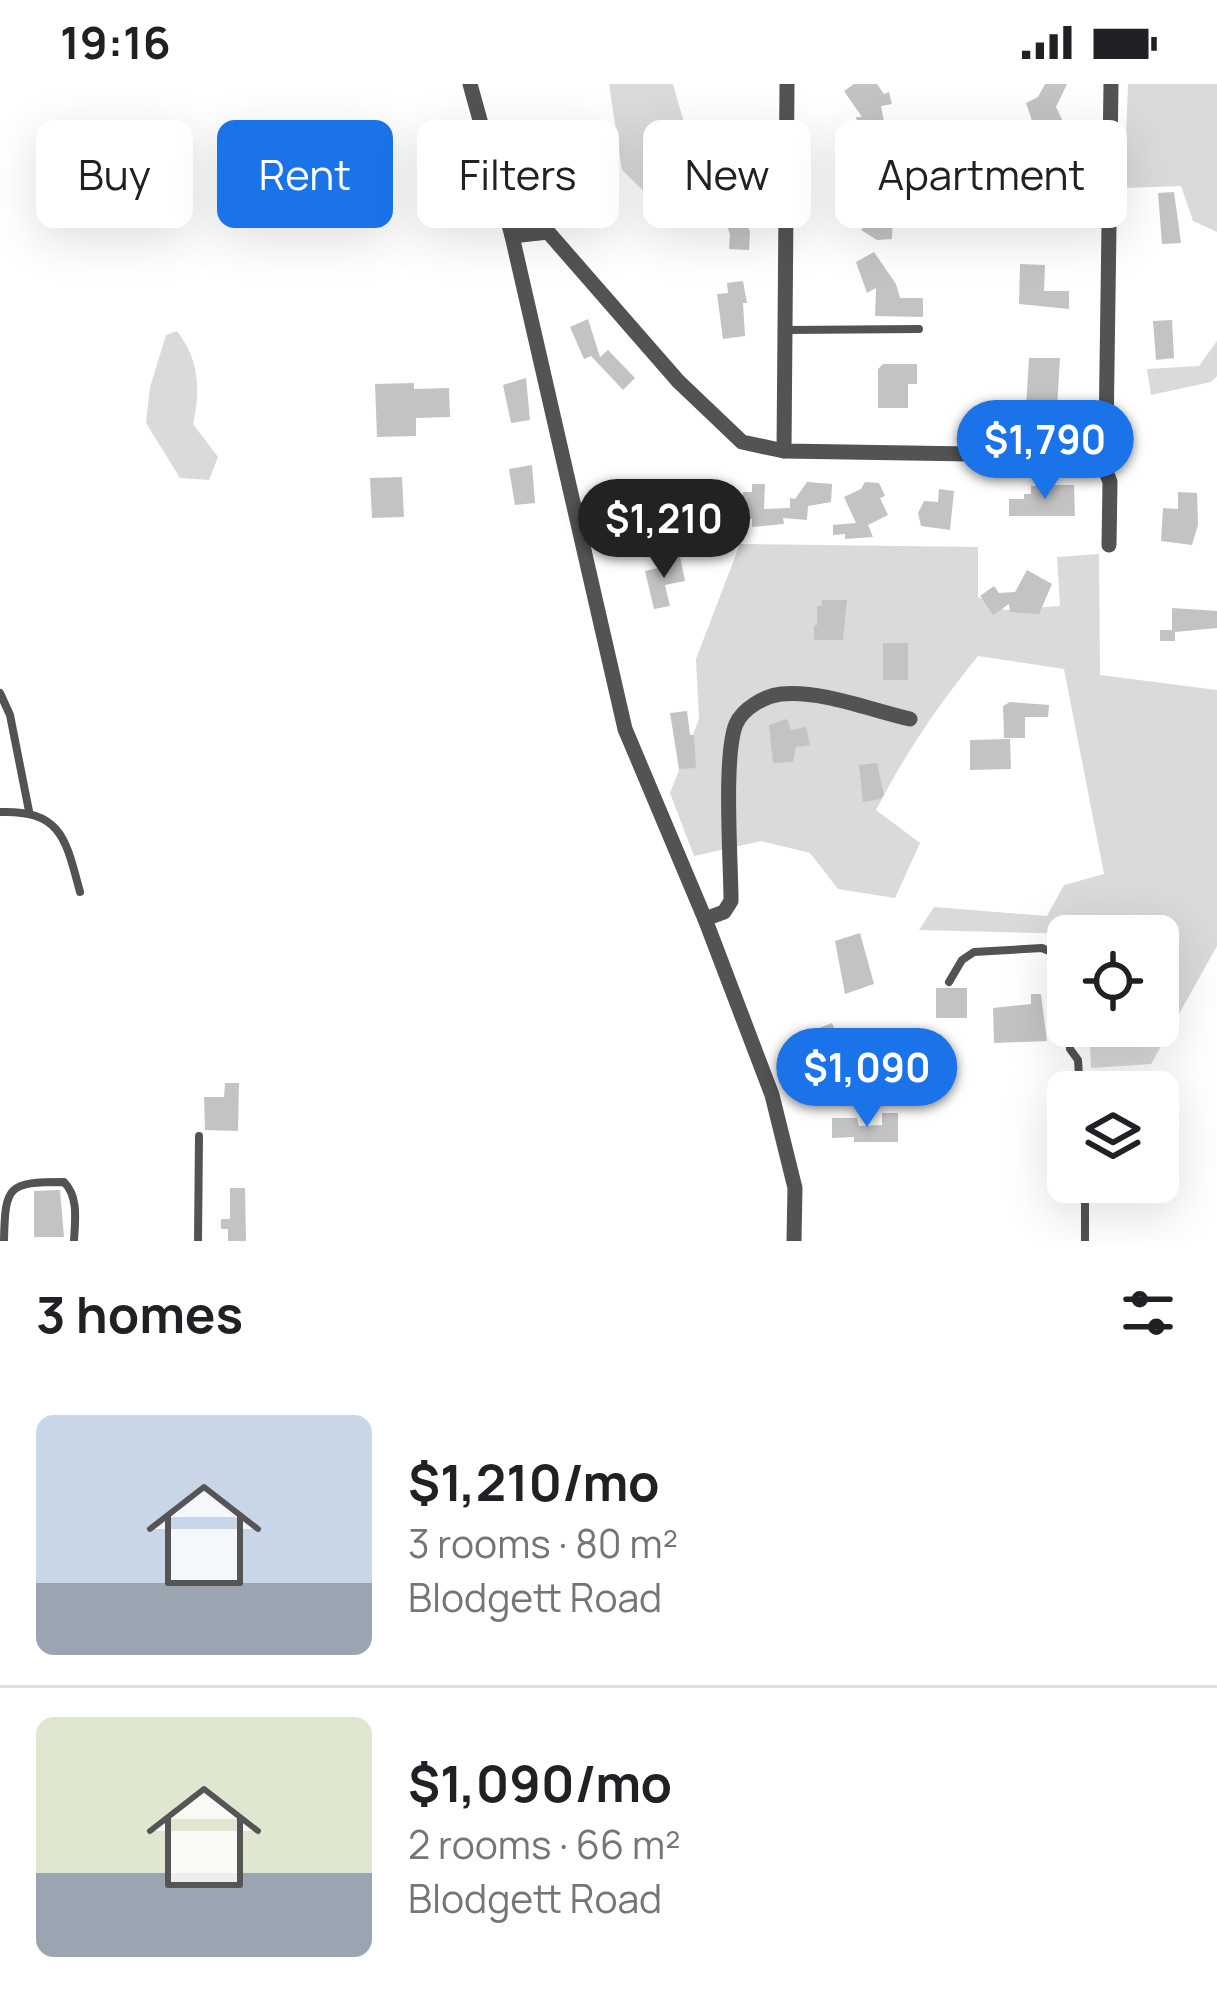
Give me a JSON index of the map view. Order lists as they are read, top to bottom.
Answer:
{
  "page": {
    "status": "19:16",
    "chip": [
      "Buy",
      "Rent",
      "Filters",
      "New",
      "Apartment"
    ],
    "price": ["$1,790", "$1,210", "$1,090"],
    "heading": "3 homes",
    "list": [
      {
        "name": "$1,210/mo",
        "note": "3 rooms · 80 m² · Blodgett Road"
      },
      {
        "name": "$1,090/mo",
        "note": "2 rooms · 66 m² · Blodgett Road"
      }
    ]
  }
}
